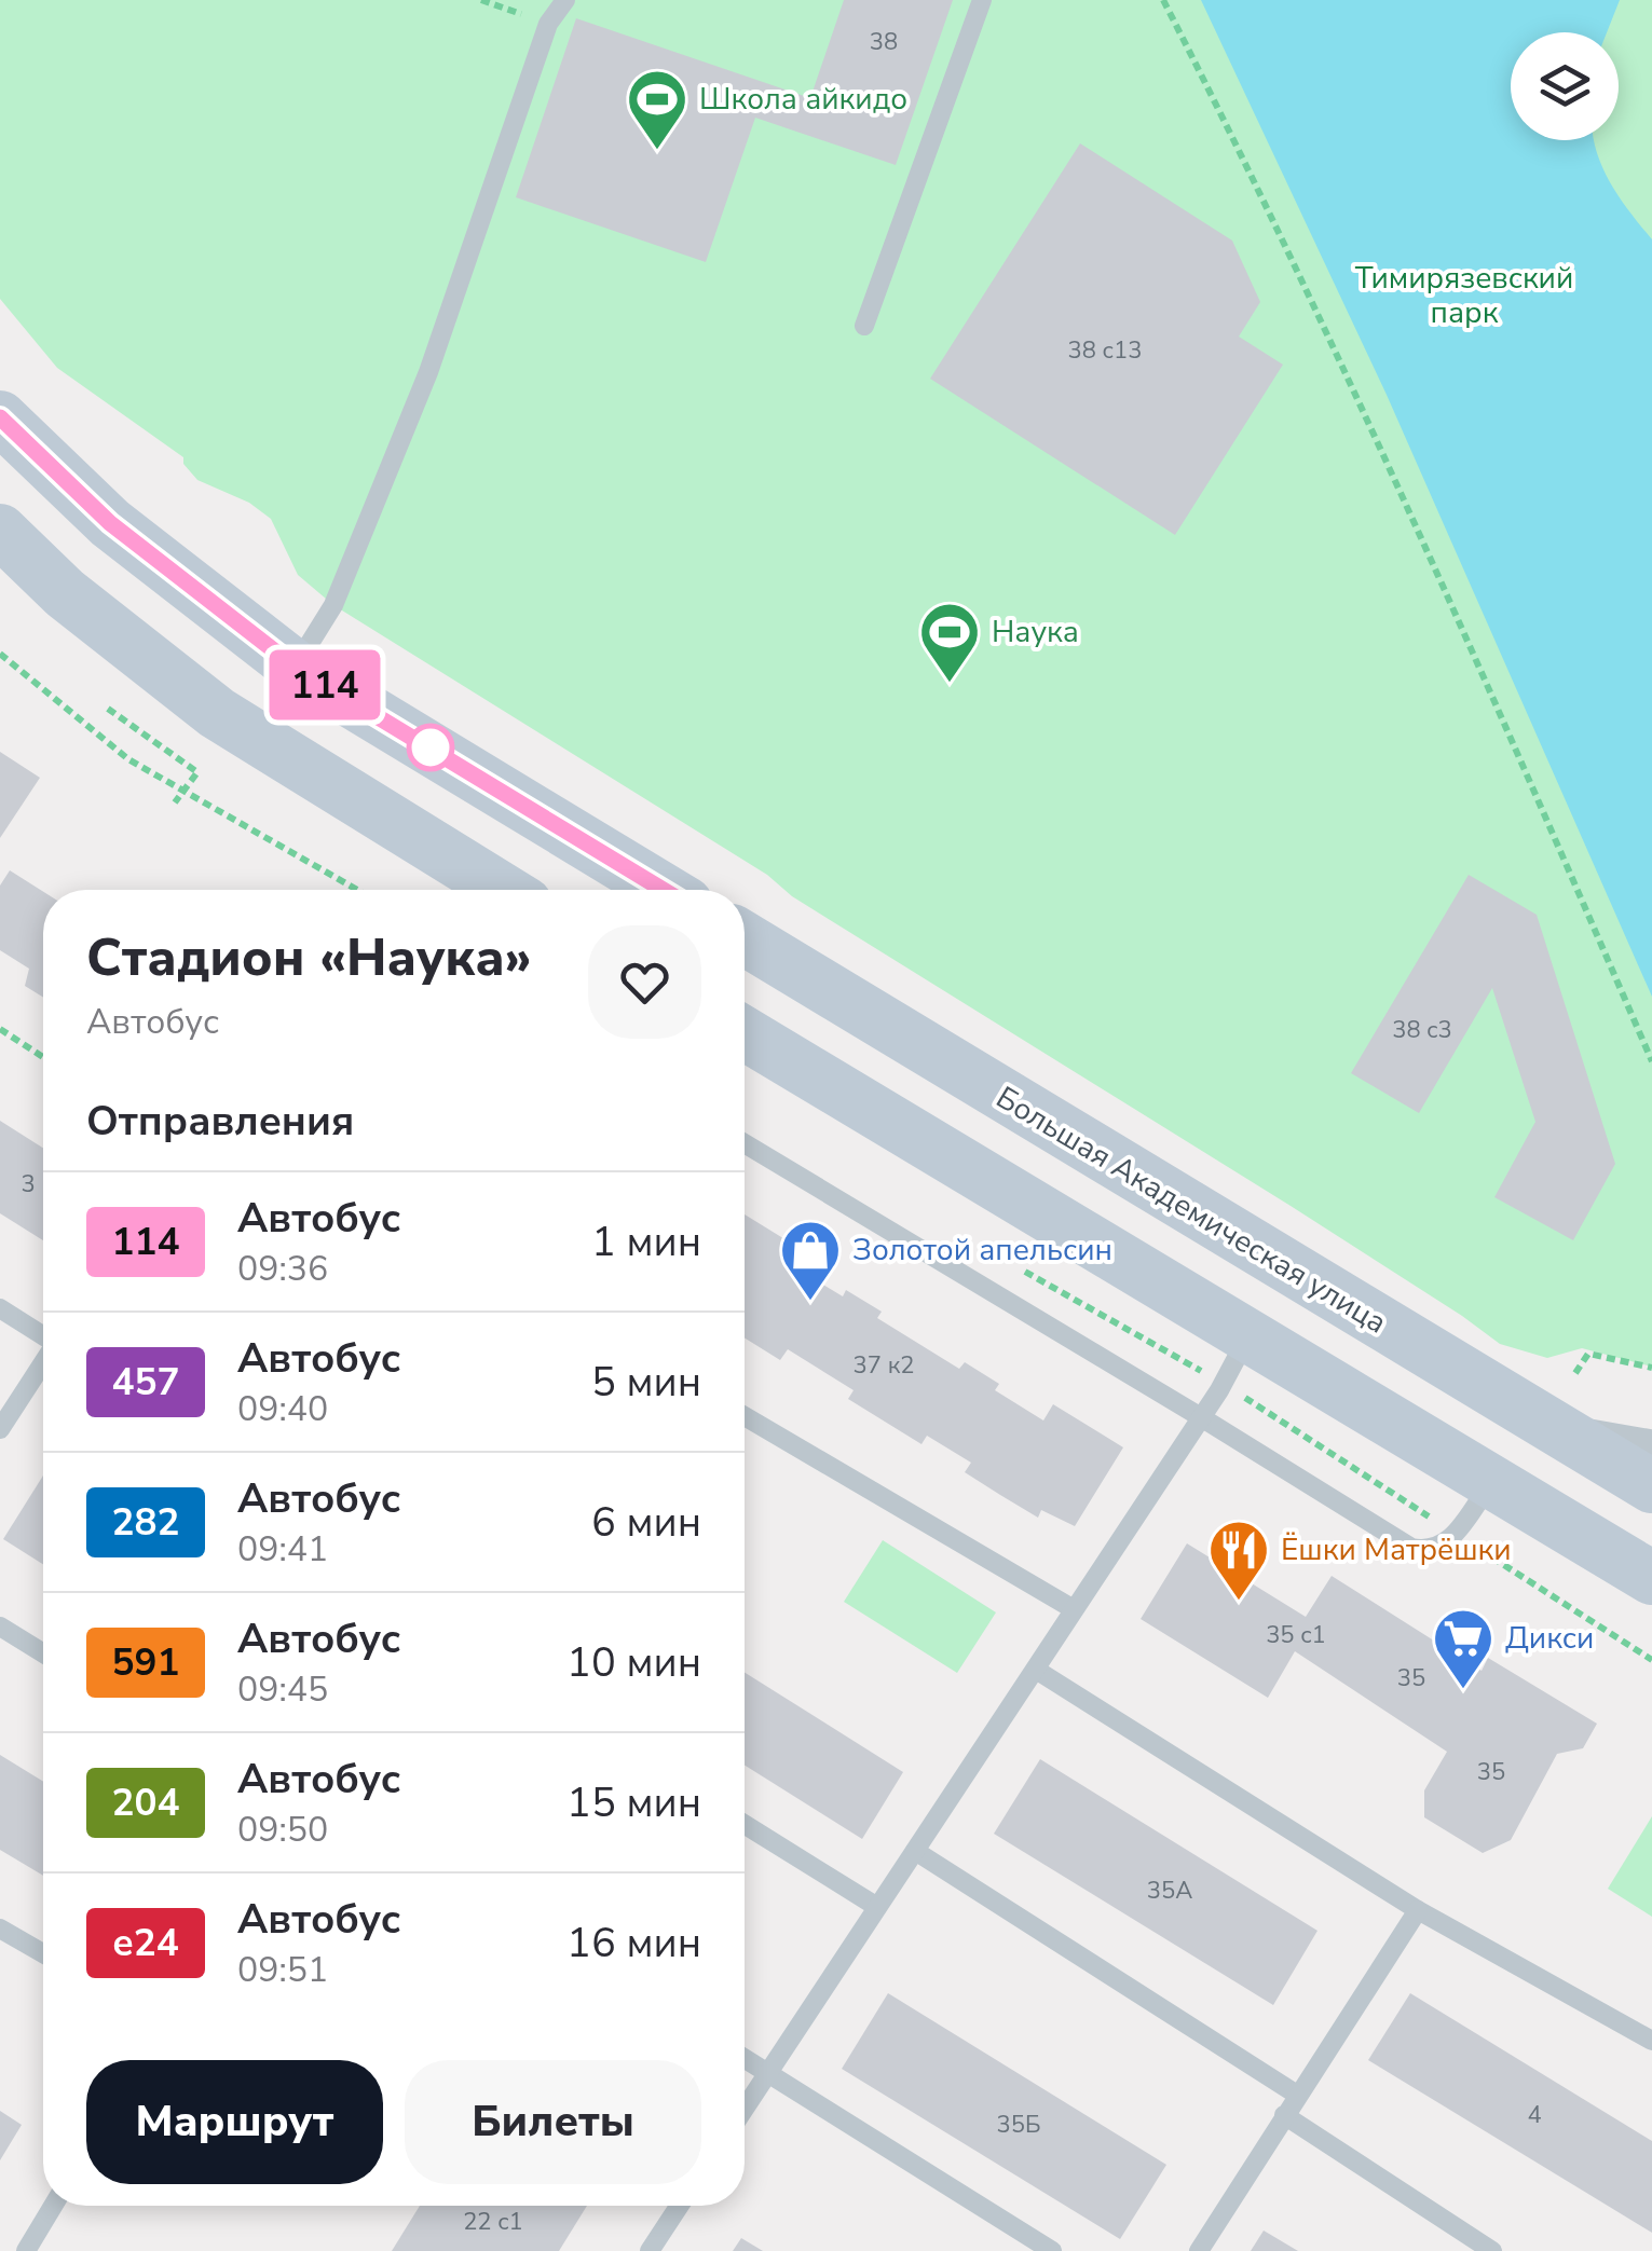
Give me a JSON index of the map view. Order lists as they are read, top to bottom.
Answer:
{
  "streets": {
    "main road": ["Большая Академическая улица"]
  },
  "parks": ["Тимирязевский парк"],
  "places": {
    "sports": ["Школа айкидо", "Наука"],
    "shop": ["Золотой апельсин"],
    "restaurant": ["Ёшки Матрёшки"],
    "supermarket": ["Дикси"]
  },
  "lines": ["bus line 114"],
  "house_numbers": [
    "38",
    "38 с13",
    "38 c3",
    "3",
    "37 к2",
    "35 с1",
    "35",
    "35",
    "35А",
    "4",
    "35Б",
    "22 с1"
  ],
  "page": {
    "on_map": "114",
    "heading": [
      ["Стадион «Наука»", "Автобус"],
      "Отправления"
    ],
    "list": [
      {
        "mark": "114",
        "name": "Автобус",
        "note": "09:36",
        "value": "1 мин"
      },
      {
        "mark": "457",
        "name": "Автобус",
        "note": "09:40",
        "value": "5 мин"
      },
      {
        "mark": "282",
        "name": "Автобус",
        "note": "09:41",
        "value": "6 мин"
      },
      {
        "mark": "591",
        "name": "Автобус",
        "note": "09:45",
        "value": "10 мин"
      },
      {
        "mark": "204",
        "name": "Автобус",
        "note": "09:50",
        "value": "15 мин"
      },
      {
        "mark": "е24",
        "name": "Автобус",
        "note": "09:51",
        "value": "16 мин"
      }
    ],
    "buttons": ["Маршрут", "Билеты"]
  }
}
